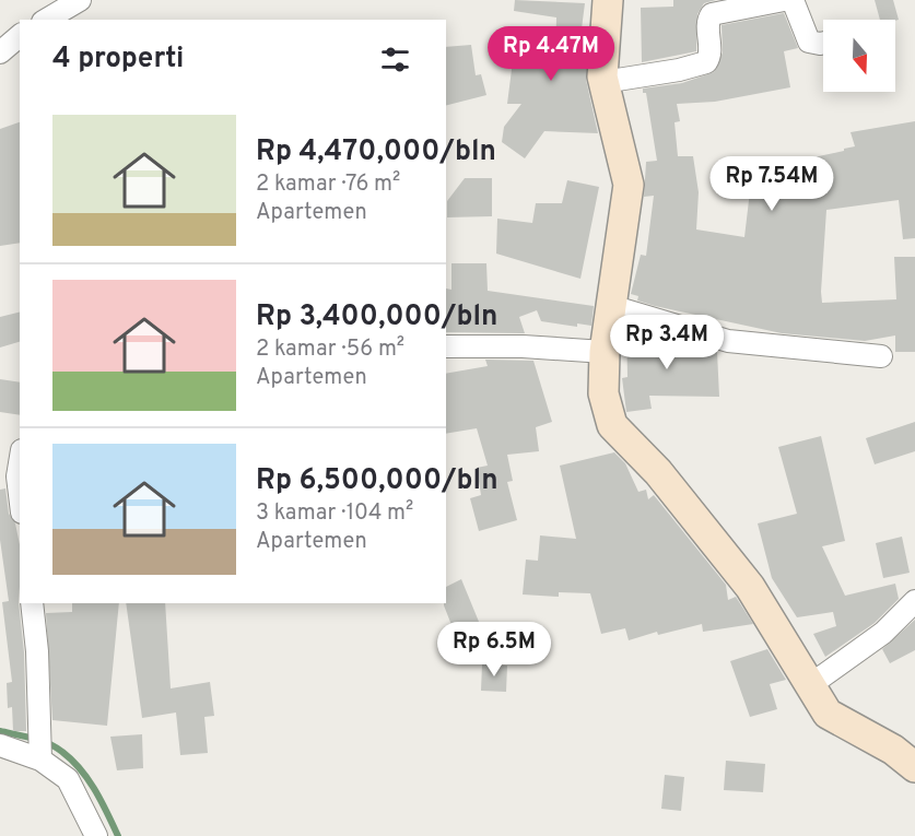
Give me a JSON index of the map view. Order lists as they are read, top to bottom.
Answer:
{
  "north": "bottom",
  "page": {
    "heading": "4 properti",
    "price": [
      "Rp 4.47M",
      "Rp 7.54M",
      "Rp 3.4M",
      "Rp 6.5M"
    ],
    "list": [
      {
        "name": "Rp 4,470,000/bln",
        "note": "2 kamar · 76 m² · Apartemen"
      },
      {
        "name": "Rp 3,400,000/bln",
        "note": "2 kamar · 56 m² · Apartemen"
      },
      {
        "name": "Rp 6,500,000/bln",
        "note": "3 kamar · 104 m² · Apartemen"
      }
    ]
  }
}
